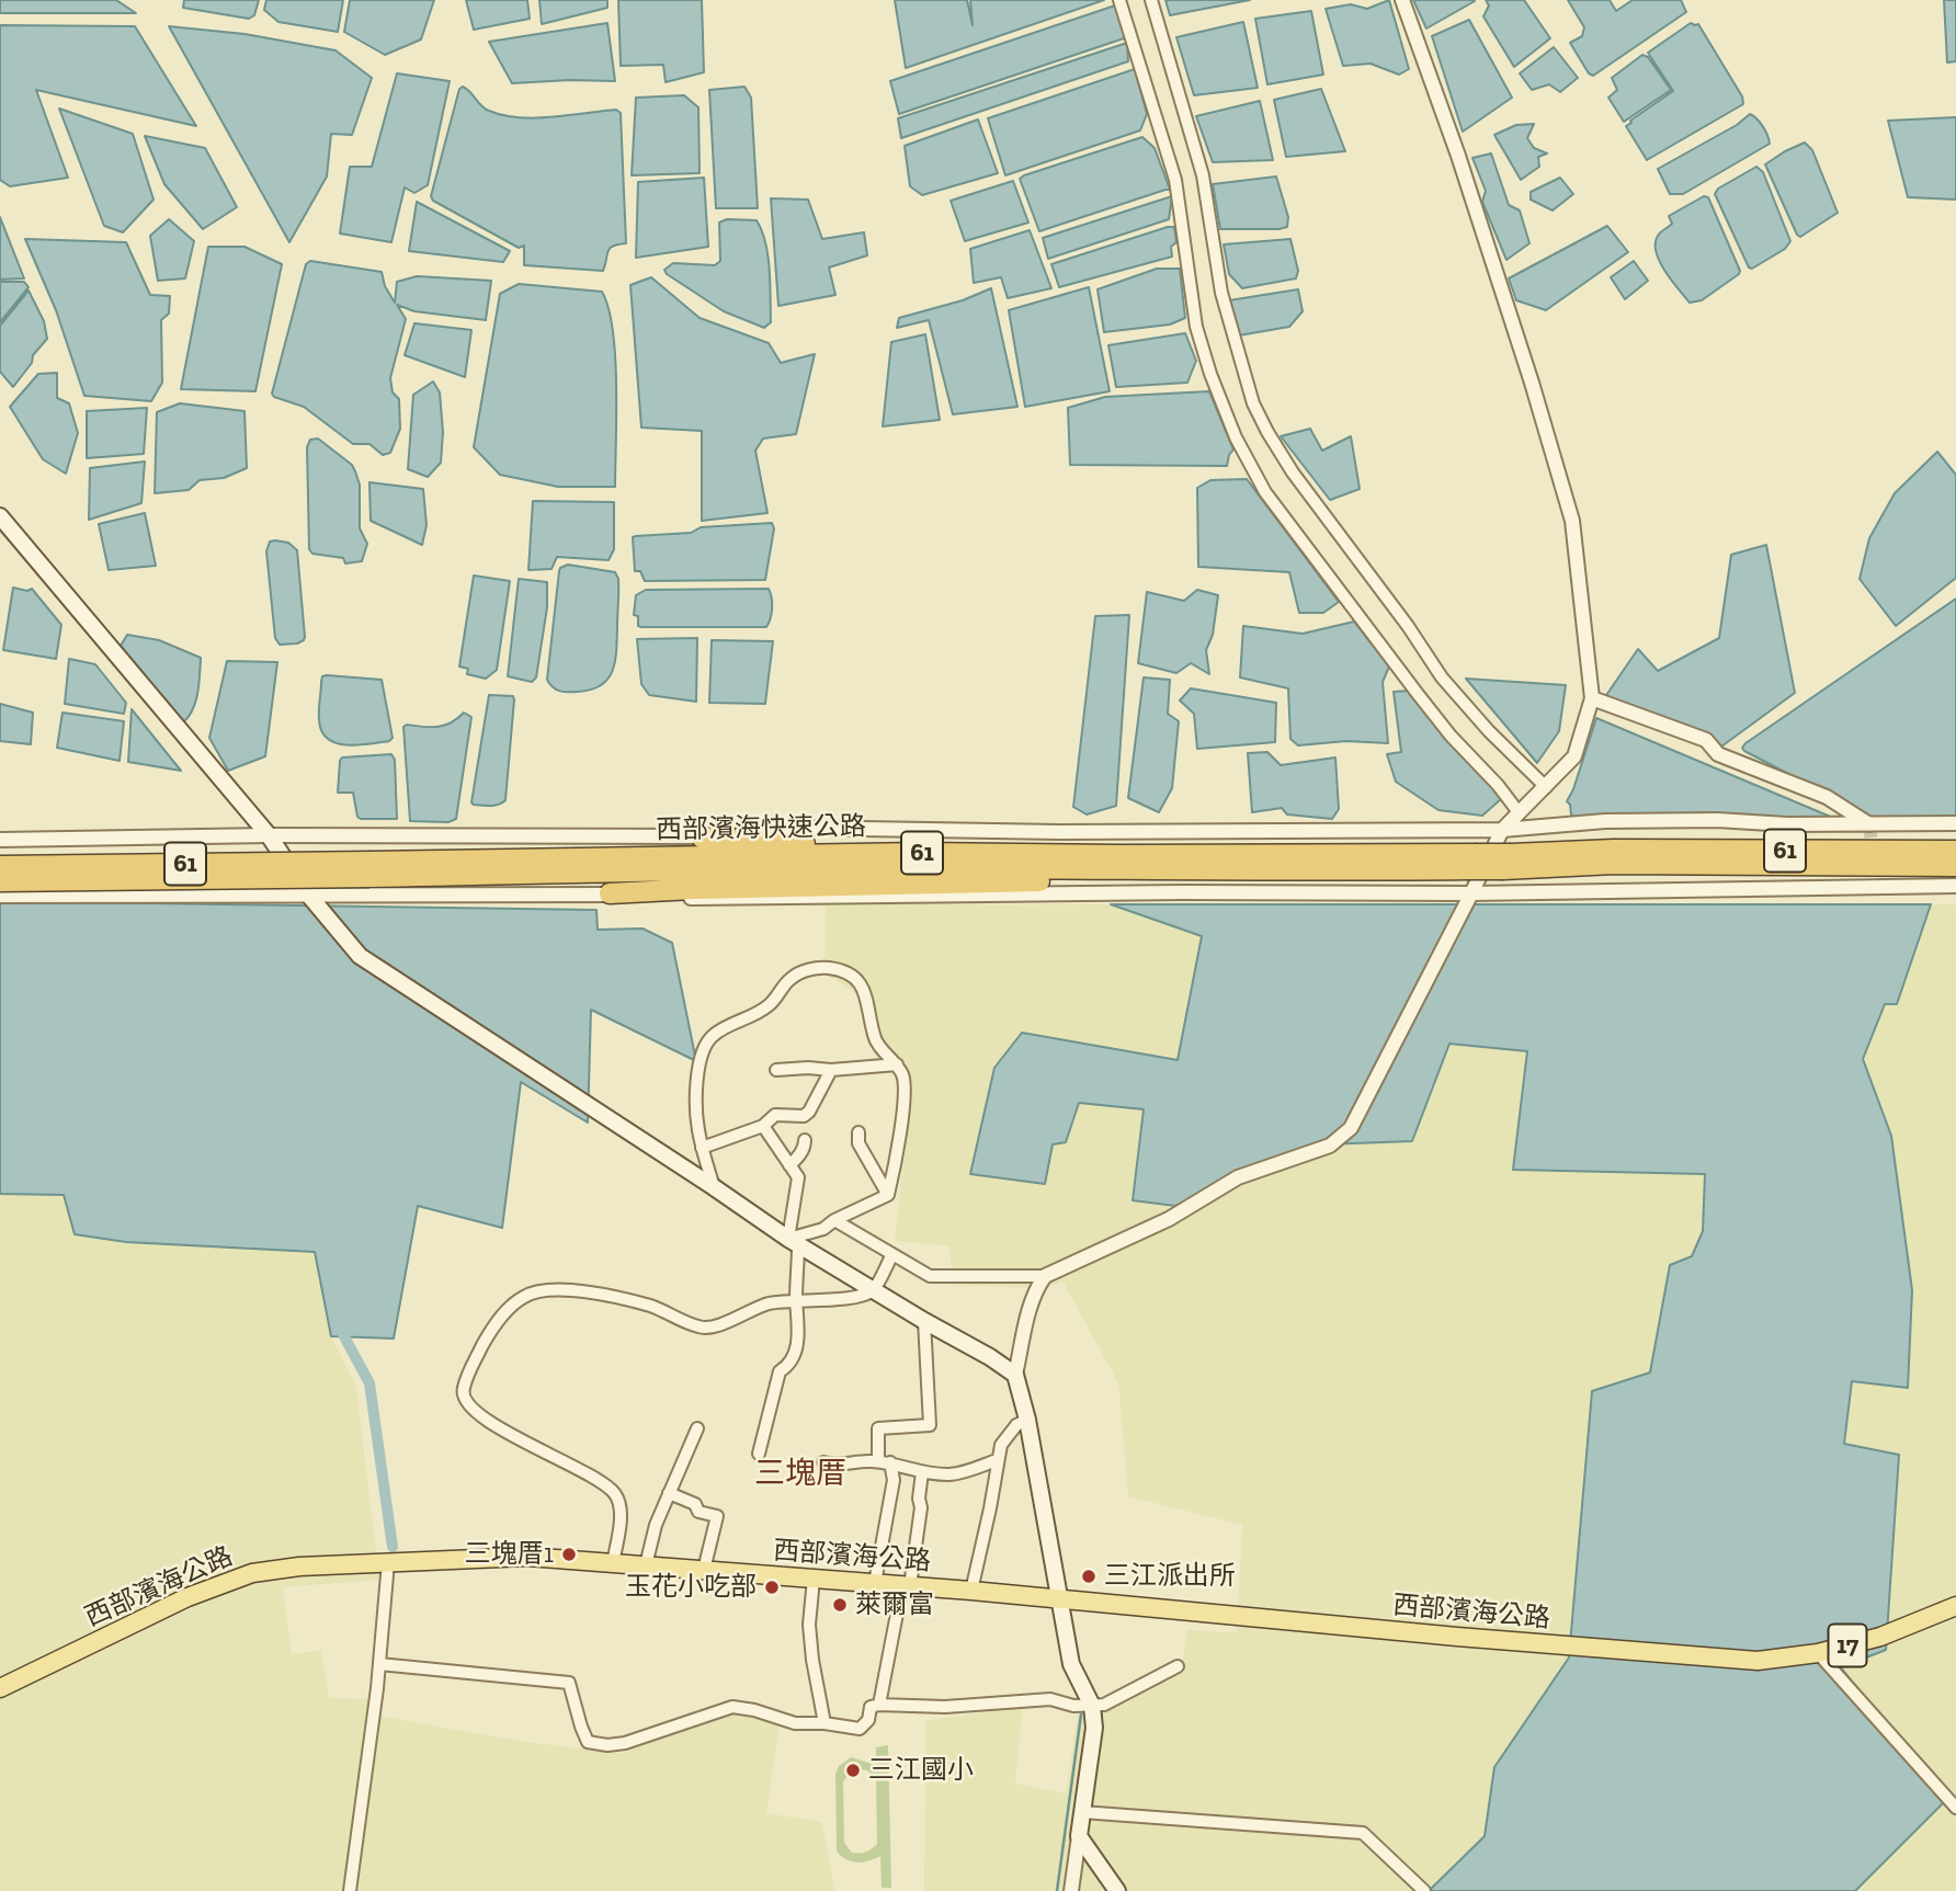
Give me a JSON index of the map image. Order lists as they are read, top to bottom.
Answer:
{
  "streets": {
    "highway": ["西部濱海快速公路", "61"],
    "main road": ["西部濱海公路", "17"]
  },
  "crossings": [
    ["西部濱海快速公路", "61"]
  ],
  "districts": ["三塊厝"],
  "places": [
    "三塊厝1",
    "三江派出所",
    "玉花小吃部",
    "萊爾富",
    "三江國小"
  ]
}
